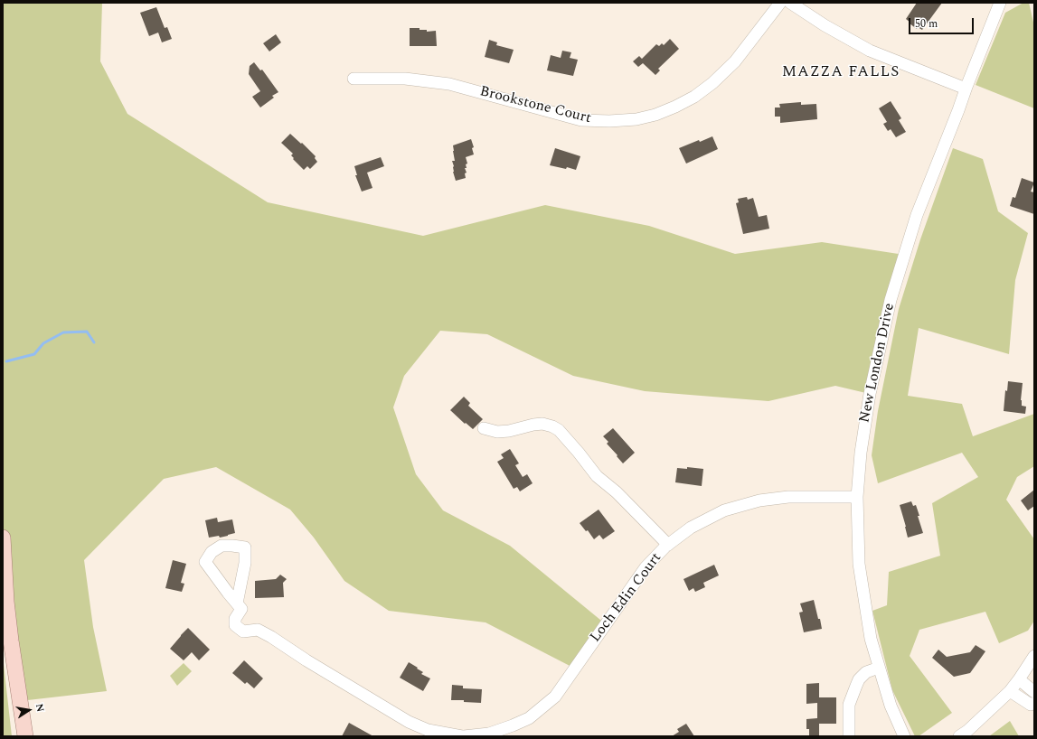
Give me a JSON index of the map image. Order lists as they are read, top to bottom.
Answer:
{
  "streets": {
    "street": ["Brookstone Court", "New London Drive", "Loch Edin Court"]
  },
  "crossings": [
    ["New London Drive", "Loch Edin Court"]
  ],
  "districts": ["MAZZA FALLS"],
  "scale_bar": "50 m",
  "north": "right"
}
